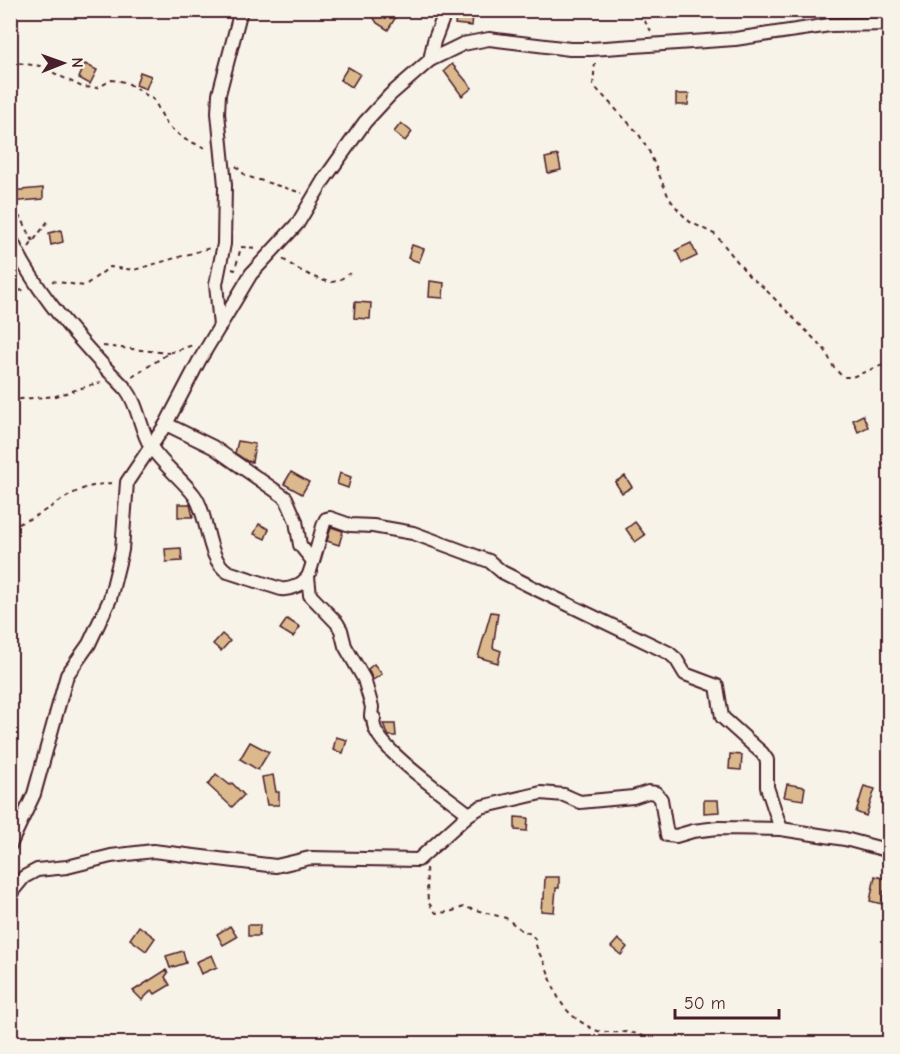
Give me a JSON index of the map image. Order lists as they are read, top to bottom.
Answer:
{
  "scale_bar": "50 m",
  "north": "right"
}
